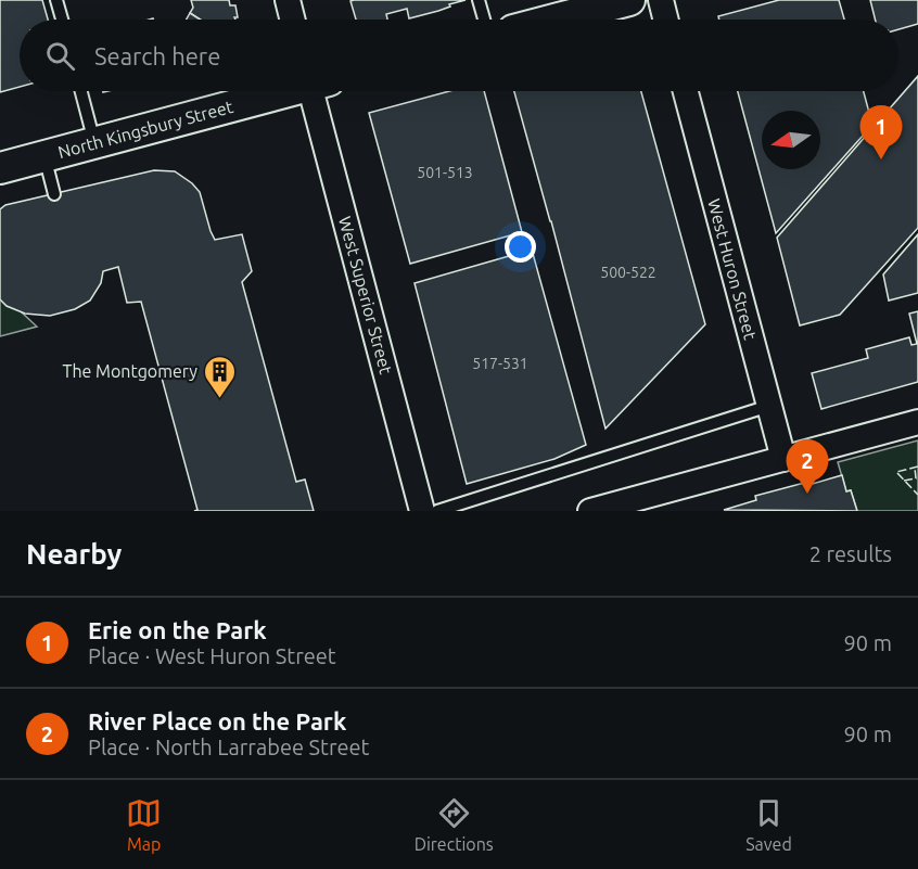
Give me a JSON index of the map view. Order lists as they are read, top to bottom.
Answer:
{
  "streets": {
    "street": ["North Kingsbury Street", "West Huron Street", "West Superior Street"]
  },
  "places": {
    "building": ["The Montgomery"]
  },
  "house_numbers": ["501-513", "500-522", "517-531"],
  "north": "left",
  "page": {
    "search": "Search here",
    "pins": ["1", "2"],
    "heading": ["Nearby", "2 results"],
    "list": [
      {
        "mark": "1",
        "name": "Erie on the Park",
        "note": "Place · West Huron Street",
        "value": "90 m"
      },
      {
        "mark": "2",
        "name": "River Place on the Park",
        "note": "Place · North Larrabee Street",
        "value": "90 m"
      }
    ],
    "nav": ["Map", "Directions", "Saved"]
  }
}
